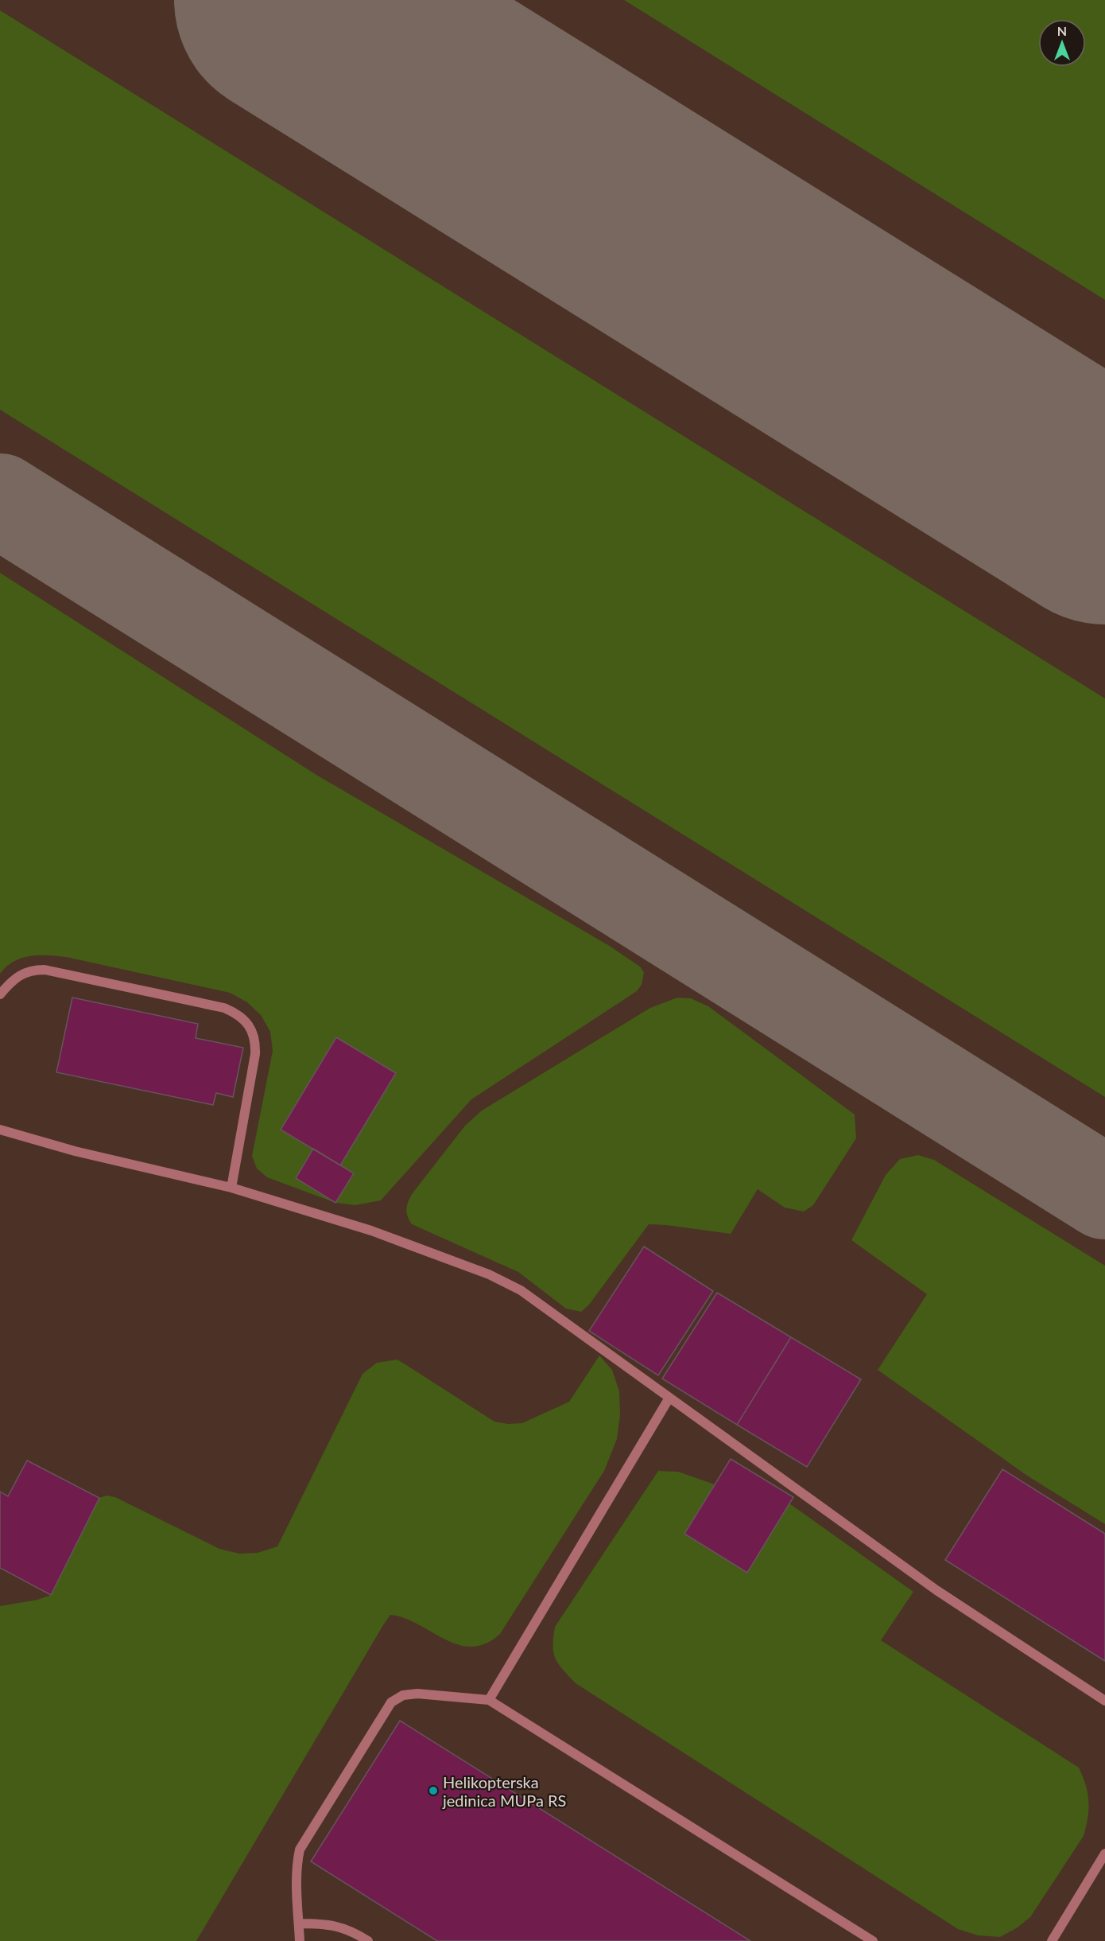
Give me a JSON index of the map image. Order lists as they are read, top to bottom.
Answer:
{
  "places": ["Helikopterska jedinica MUPa RS"],
  "north": "top"
}
